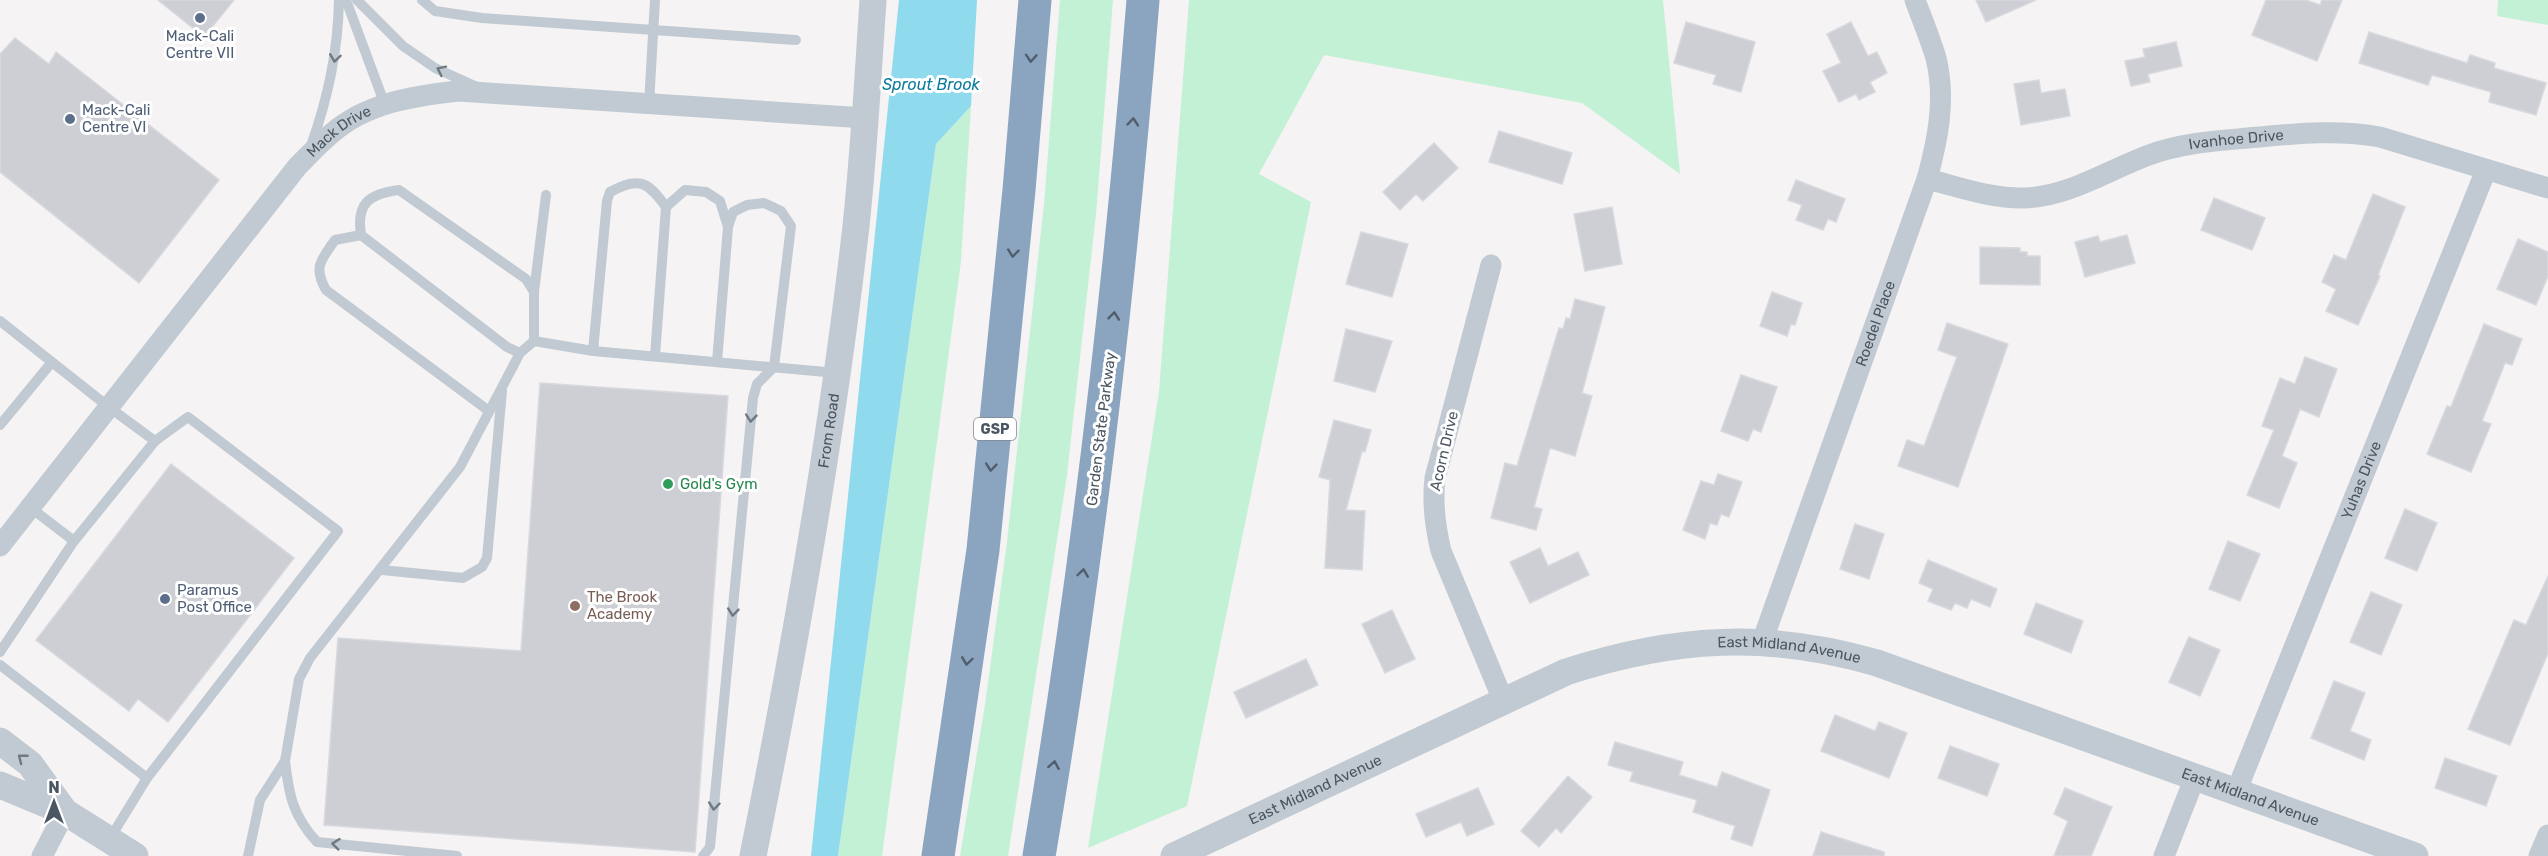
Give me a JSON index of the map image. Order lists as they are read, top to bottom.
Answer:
{
  "streets": {
    "highway": ["GSP", "Garden State Parkway"],
    "street": [
      "Mack Drive",
      "Ivanhoe Drive",
      "Roedel Place",
      "From Road",
      "Acorn Drive",
      "Yuhas Drive",
      "East Midland Avenue"
    ]
  },
  "crossings": [
    ["Mack Drive", "From Road"],
    ["Ivanhoe Drive", "Roedel Place"],
    ["Ivanhoe Drive", "Yuhas Drive"],
    ["Roedel Place", "East Midland Avenue"],
    ["Acorn Drive", "East Midland Avenue"],
    ["Yuhas Drive", "East Midland Avenue"]
  ],
  "water": ["Sprout Brook"],
  "places": [
    "Mack-Cali Centre VII",
    "Mack-Cali Centre VI",
    "Gold's Gym",
    "Paramus Post Office",
    "The Brook Academy"
  ],
  "north": "top"
}
